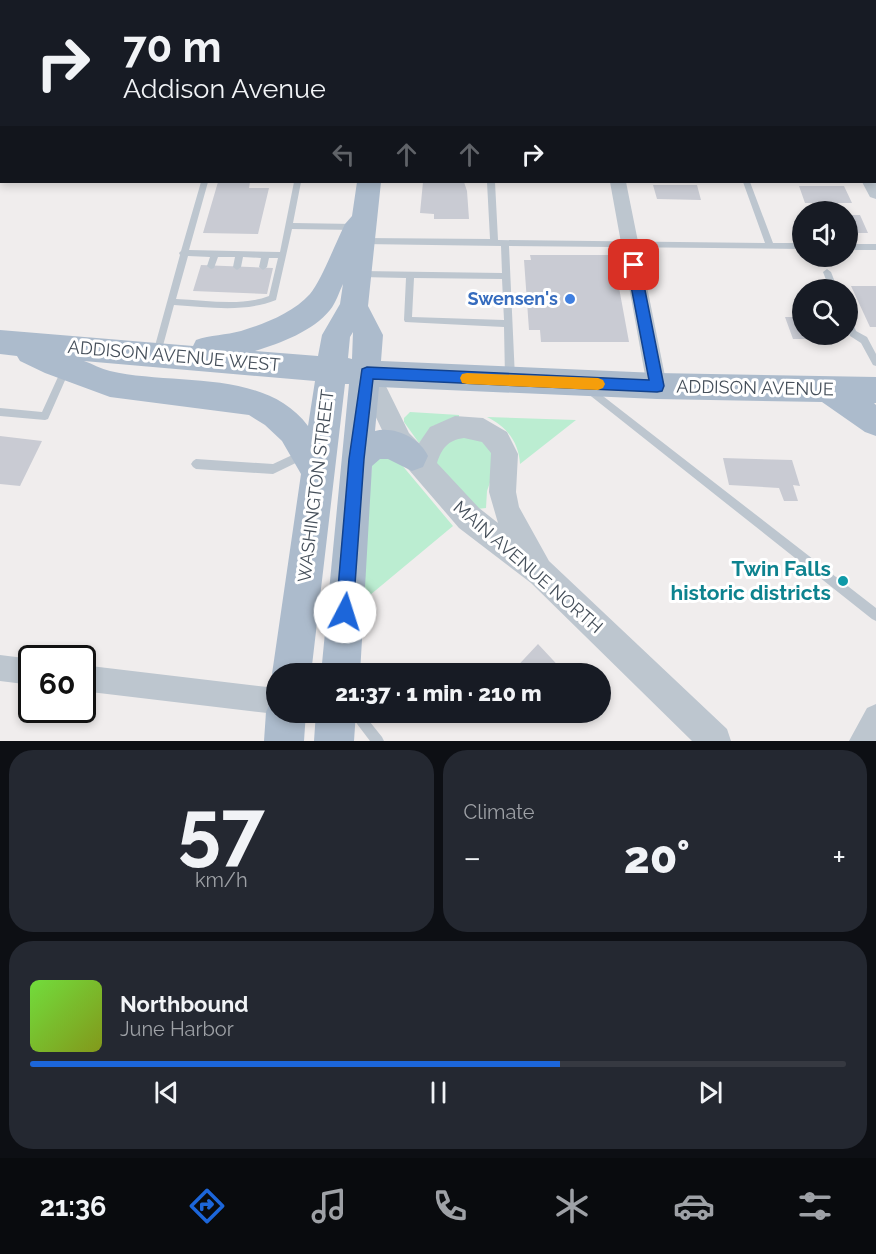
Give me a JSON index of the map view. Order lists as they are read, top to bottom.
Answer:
{
  "streets": {
    "main road": ["ADDISON AVENUE WEST", "ADDISON AVENUE", "WASHINGTON STREET"],
    "street": ["MAIN AVENUE NORTH"]
  },
  "crossings": [
    ["ADDISON AVENUE WEST", "ADDISON AVENUE"],
    ["ADDISON AVENUE WEST", "WASHINGTON STREET"],
    ["ADDISON AVENUE WEST", "MAIN AVENUE NORTH"],
    ["ADDISON AVENUE", "WASHINGTON STREET"],
    ["ADDISON AVENUE", "MAIN AVENUE NORTH"],
    ["WASHINGTON STREET", "MAIN AVENUE NORTH"]
  ],
  "places": ["Swensen's", "Twin Falls historic districts"],
  "page": {
    "turn": ["70 m", "Addison Avenue"],
    "limit": "60",
    "trip": "21:37 · 1 min · 210 m",
    "tile": [
      ["57", "km/h"],
      "Climate"
    ],
    "heat": ["−", "20°", "+"],
    "song": ["Northbound", "June Harbor"],
    "tabs": "21:36"
  }
}
